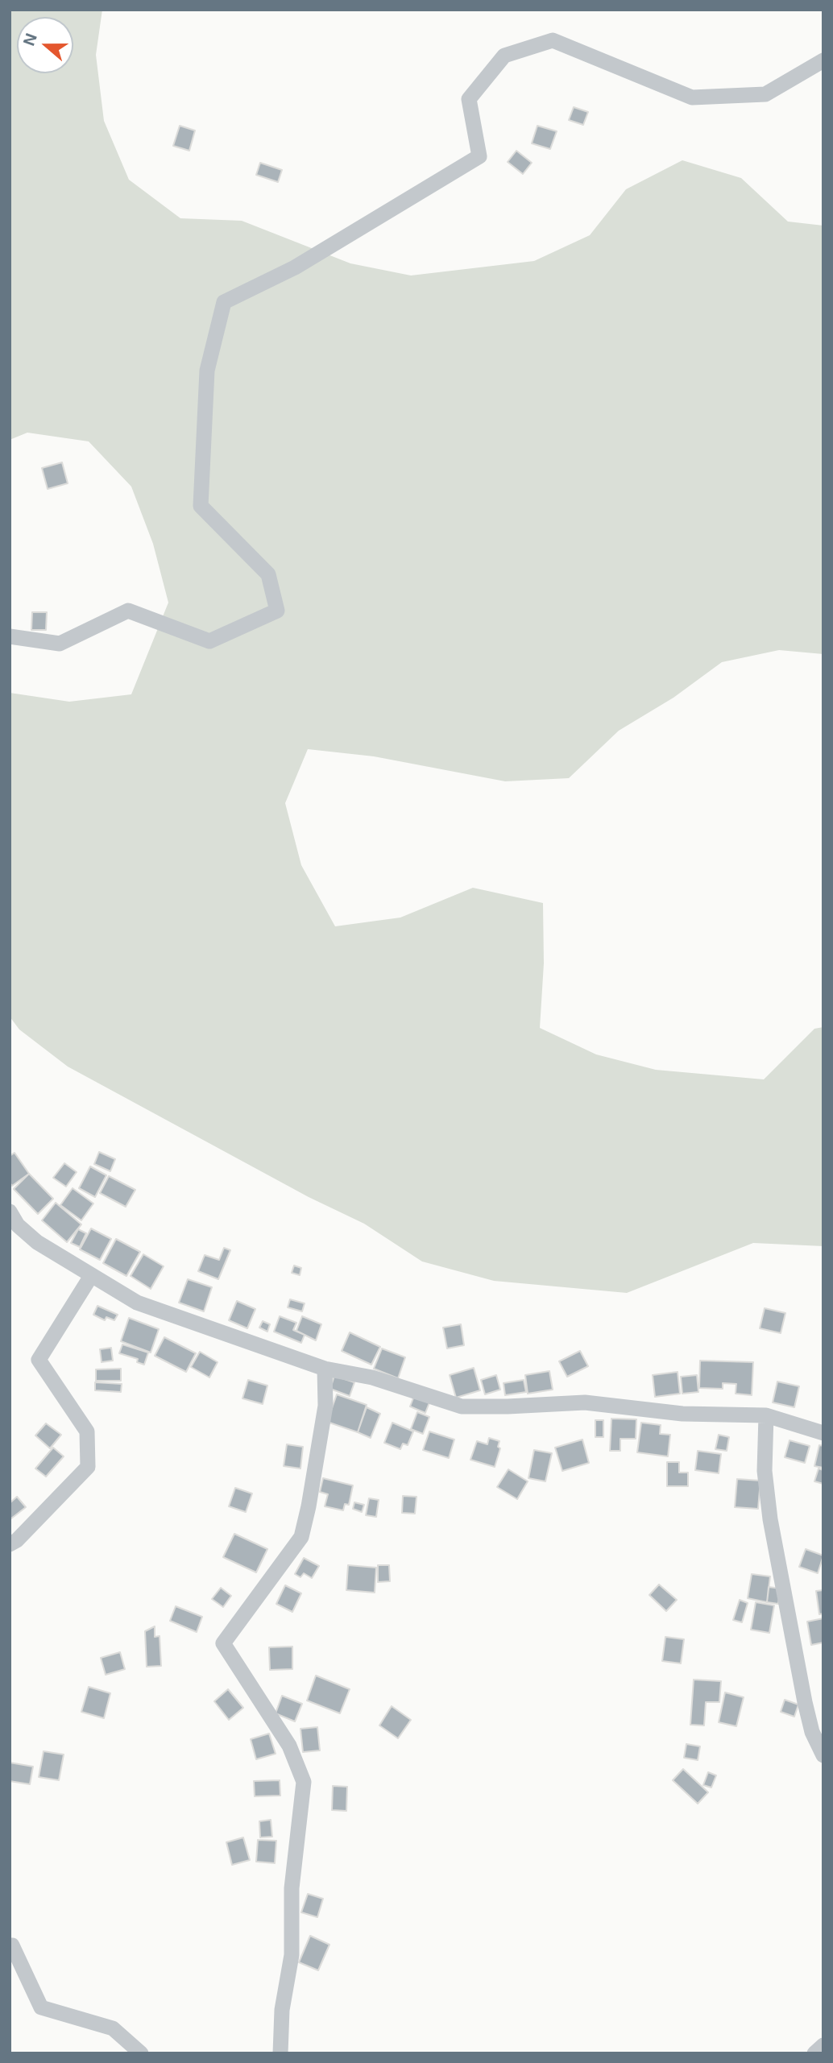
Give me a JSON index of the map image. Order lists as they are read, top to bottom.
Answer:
{
  "north": "left"
}
